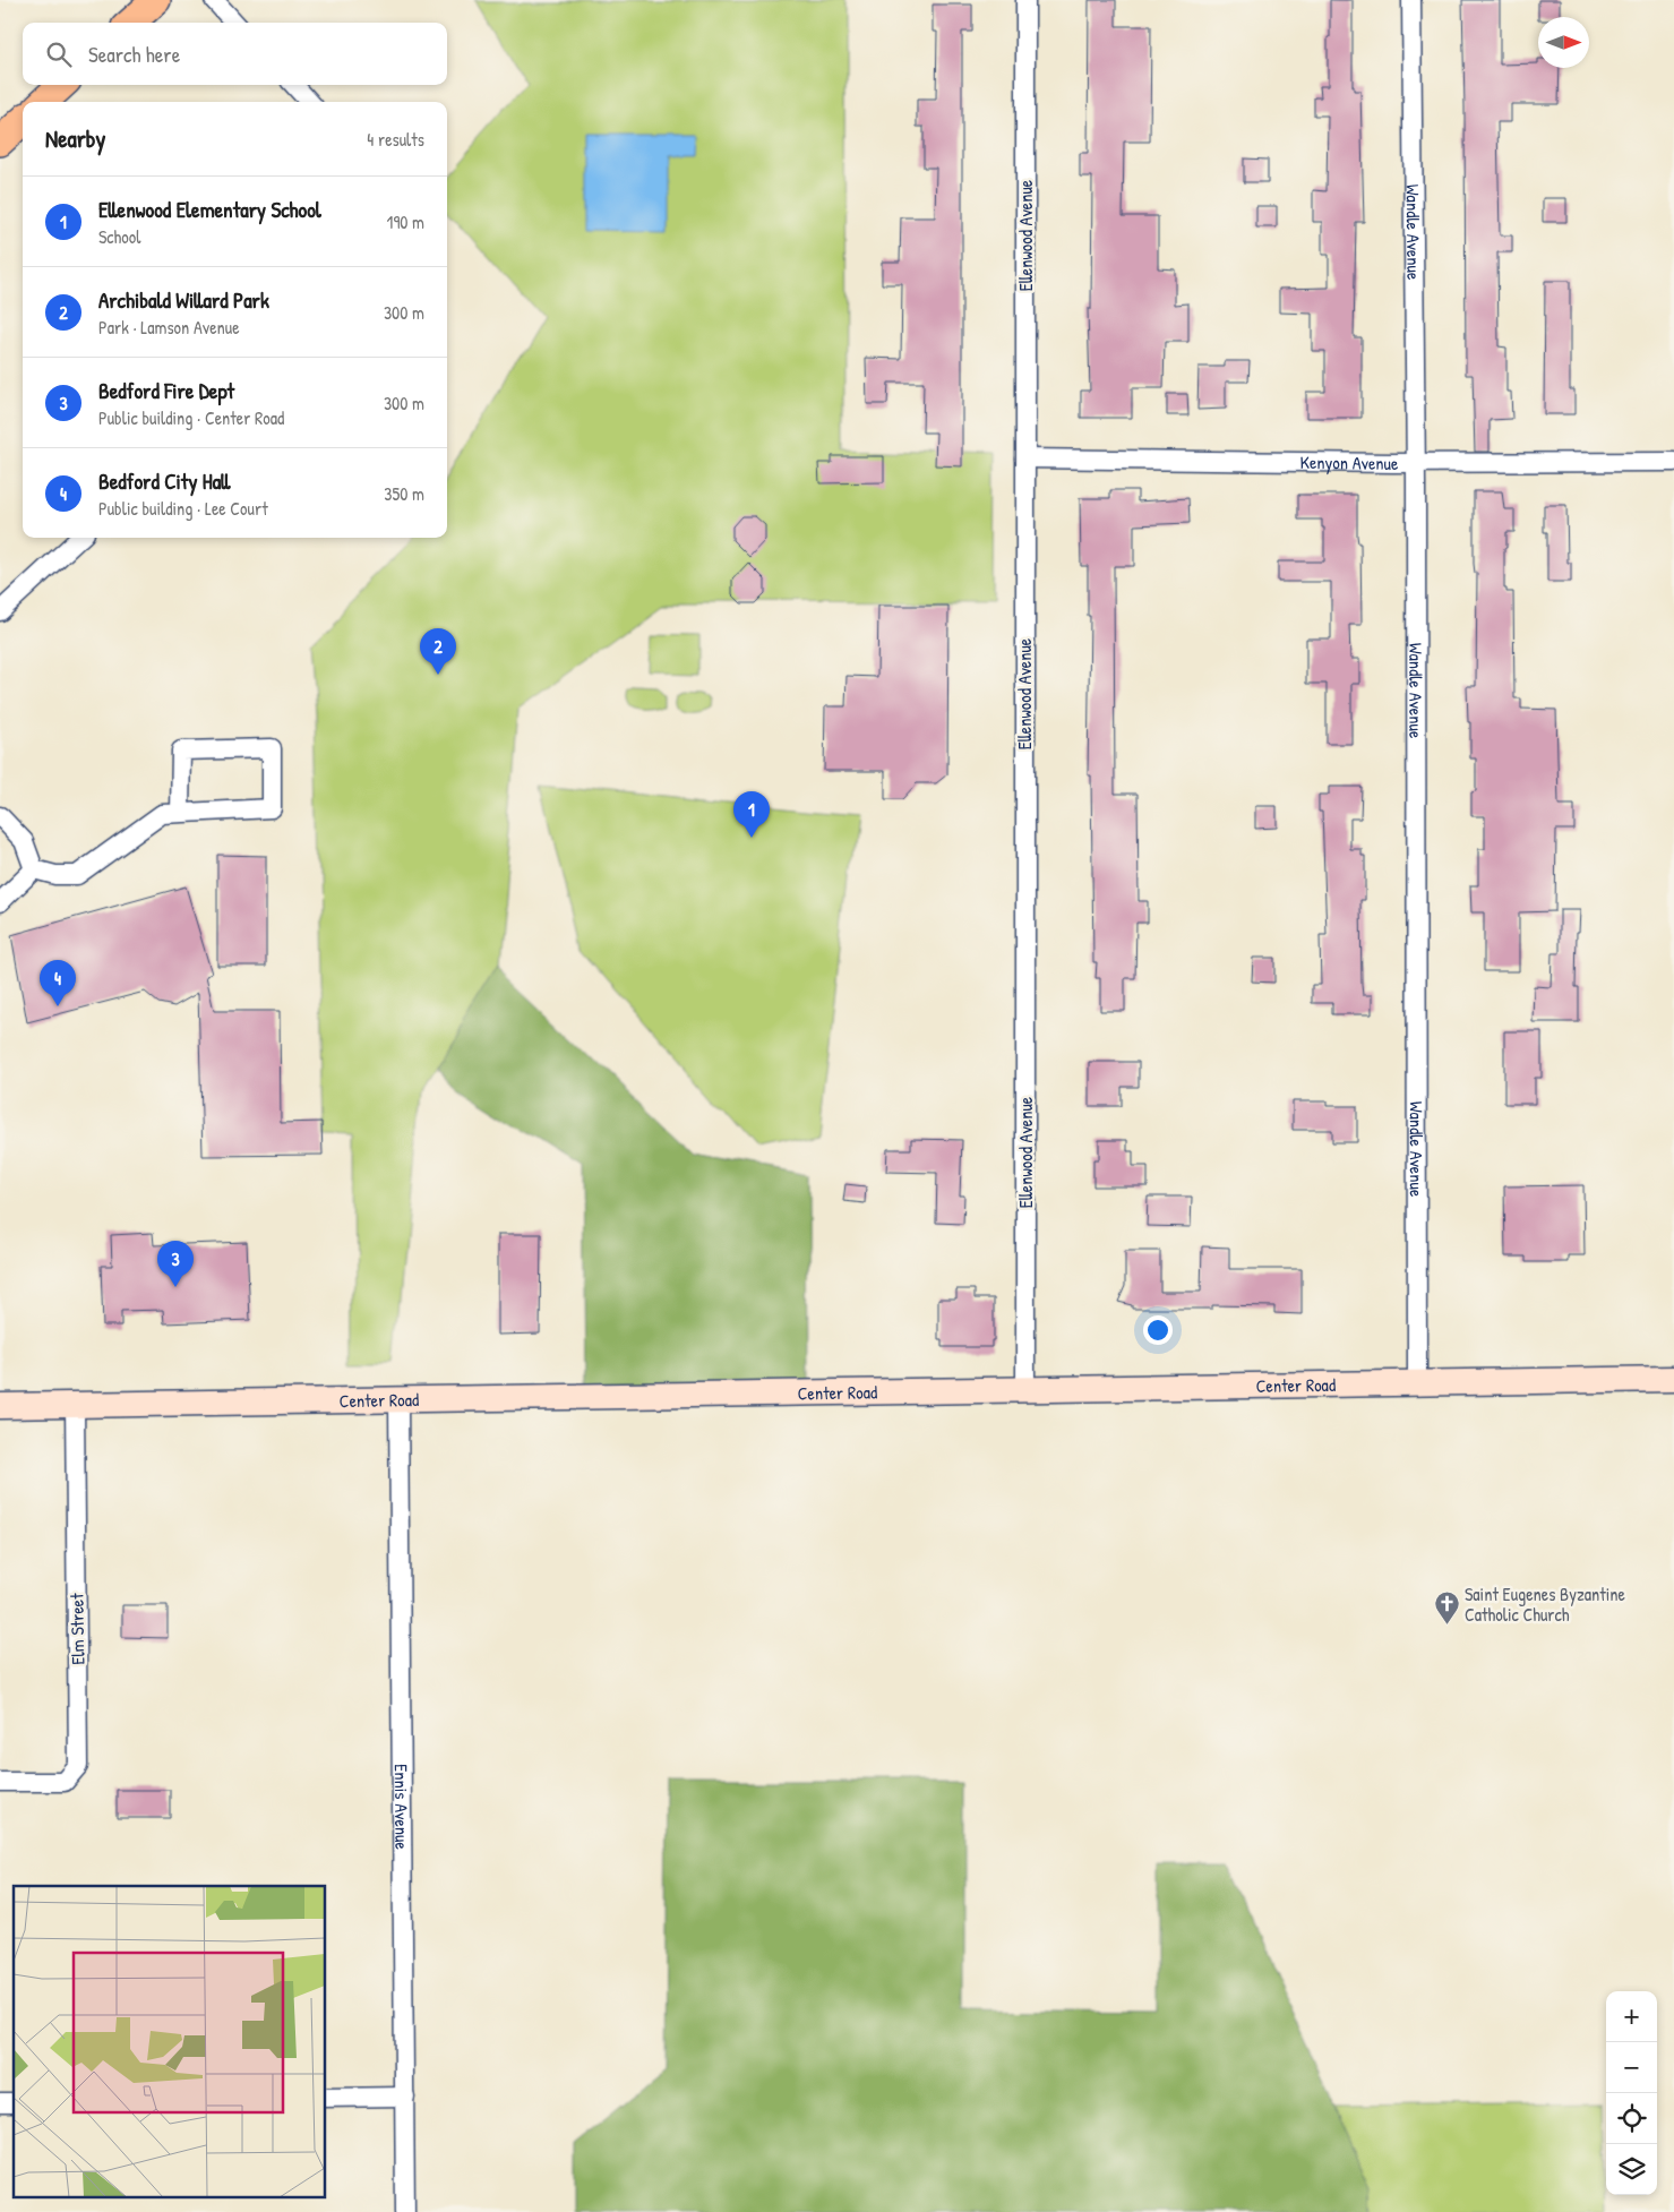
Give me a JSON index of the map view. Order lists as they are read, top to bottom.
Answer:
{
  "streets": {
    "main road": ["Center Road"],
    "street": [
      "Wandle Avenue",
      "Ellenwood Avenue",
      "Kenyon Avenue",
      "Elm Street",
      "Ennis Avenue"
    ]
  },
  "crossings": [
    ["Wandle Avenue", "Kenyon Avenue"],
    ["Wandle Avenue", "Center Road"],
    ["Ellenwood Avenue", "Kenyon Avenue"],
    ["Ellenwood Avenue", "Center Road"],
    ["Center Road", "Elm Street"],
    ["Center Road", "Ennis Avenue"]
  ],
  "places": {
    "church": ["Saint Eugenes Byzantine Catholic Church"]
  },
  "north": "right",
  "page": {
    "search": "Search here",
    "heading": ["Nearby", "4 results"],
    "list": [
      {
        "mark": "1",
        "name": "Ellenwood Elementary School",
        "note": "School",
        "value": "190 m"
      },
      {
        "mark": "2",
        "name": "Archibald Willard Park",
        "note": "Park · Lamson Avenue",
        "value": "300 m"
      },
      {
        "mark": "3",
        "name": "Bedford Fire Dept",
        "note": "Public building · Center Road",
        "value": "300 m"
      },
      {
        "mark": "4",
        "name": "Bedford City Hall",
        "note": "Public building · Lee Court",
        "value": "350 m"
      }
    ],
    "pins": [
      "2",
      "1",
      "4",
      "3"
    ],
    "map_buttons": ["+", "−"]
  }
}
